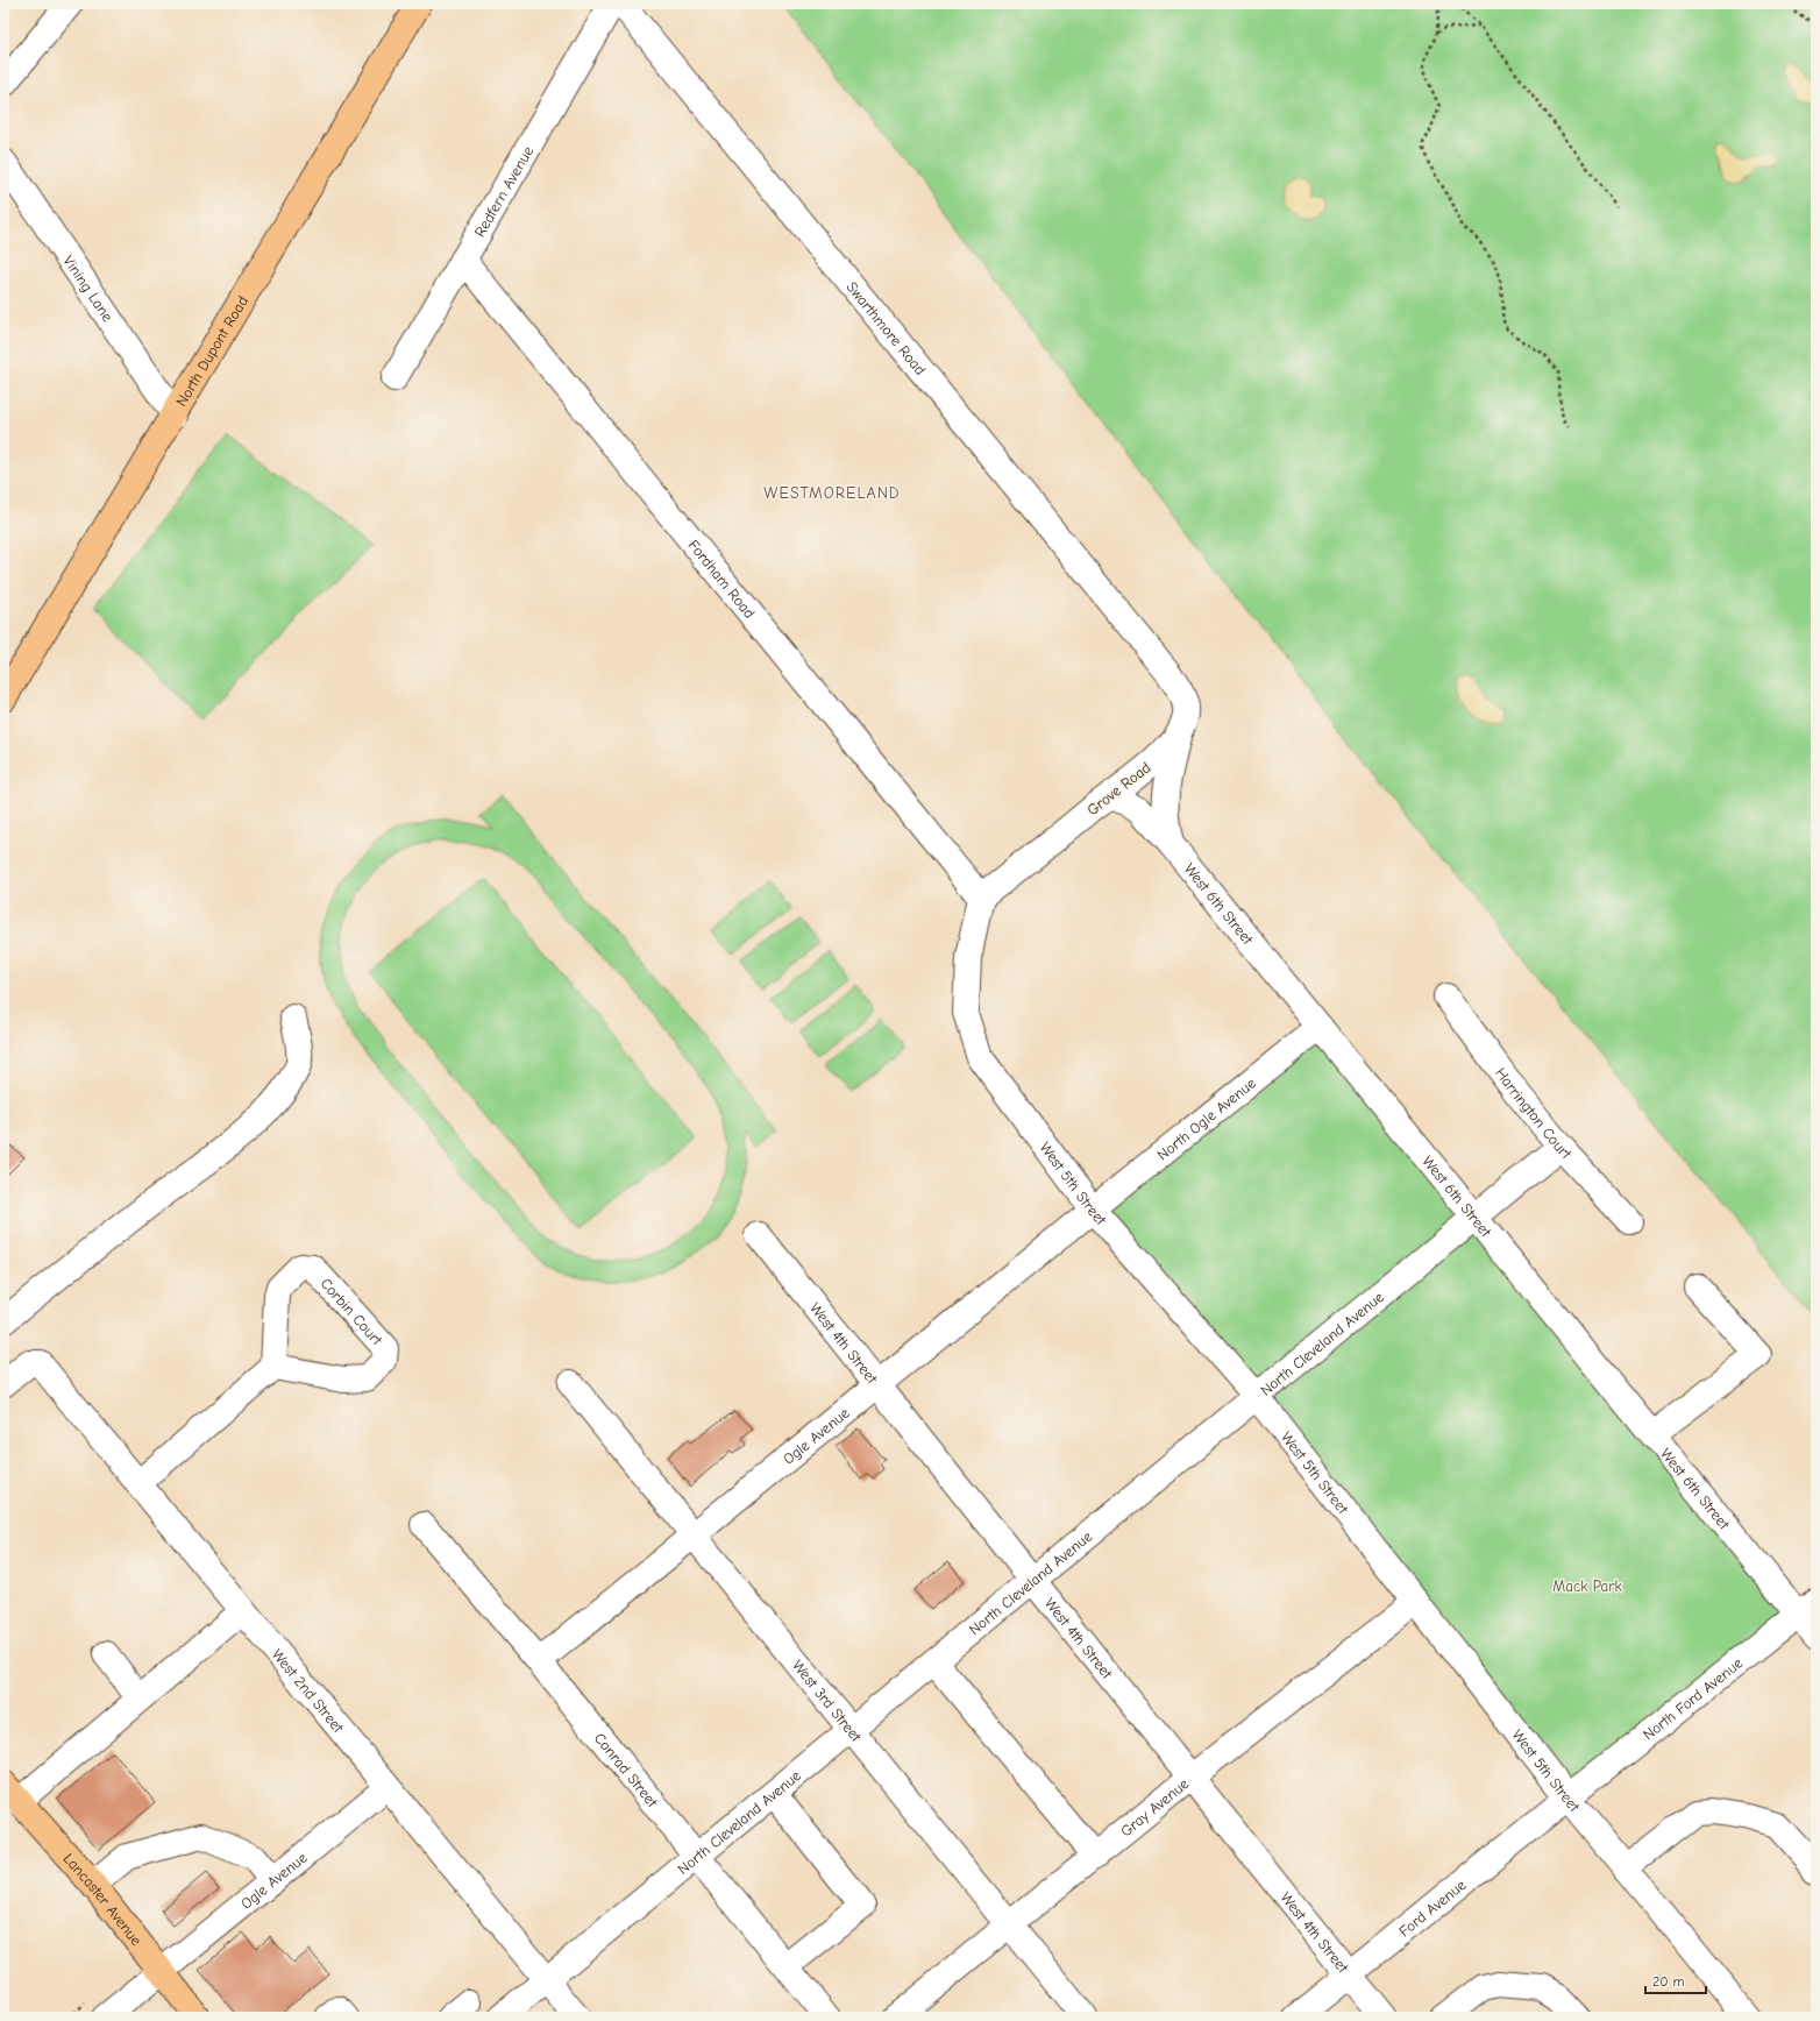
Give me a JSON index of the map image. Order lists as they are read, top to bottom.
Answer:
{
  "streets": {
    "main road": ["North Dupont Road", "Lancaster Avenue"],
    "street": [
      "Redfern Avenue",
      "Vining Lane",
      "Swarthmore Road",
      "Fordham Road",
      "Grove Road",
      "West 6th Street",
      "Harrington Court",
      "North Ogle Avenue",
      "West 5th Street",
      "Corbin Court",
      "West 4th Street",
      "North Cleveland Avenue",
      "Ogle Avenue",
      "West 2nd Street",
      "North Ford Avenue",
      "West 3rd Street",
      "Conrad Street",
      "Gray Avenue",
      "Ford Avenue"
    ]
  },
  "crossings": [
    ["Redfern Avenue", "Fordham Road"],
    ["Vining Lane", "North Dupont Road"],
    ["Swarthmore Road", "Grove Road"],
    ["Fordham Road", "Grove Road"],
    ["Fordham Road", "West 5th Street"],
    ["Grove Road", "West 6th Street"],
    ["Grove Road", "West 5th Street"],
    ["West 6th Street", "North Ogle Avenue"],
    ["West 6th Street", "North Cleveland Avenue"],
    ["West 6th Street", "North Ford Avenue"],
    ["Harrington Court", "North Cleveland Avenue"],
    ["North Ogle Avenue", "West 5th Street"],
    ["North Ogle Avenue", "Ogle Avenue"],
    ["West 5th Street", "North Cleveland Avenue"],
    ["West 5th Street", "Ogle Avenue"],
    ["West 5th Street", "North Ford Avenue"],
    ["West 5th Street", "Gray Avenue"],
    ["West 5th Street", "Ford Avenue"],
    ["West 4th Street", "North Cleveland Avenue"],
    ["West 4th Street", "Ogle Avenue"],
    ["West 4th Street", "Gray Avenue"],
    ["West 4th Street", "Ford Avenue"],
    ["North Cleveland Avenue", "West 2nd Street"],
    ["North Cleveland Avenue", "West 3rd Street"],
    ["North Cleveland Avenue", "Conrad Street"],
    ["Ogle Avenue", "West 2nd Street"],
    ["Ogle Avenue", "West 3rd Street"],
    ["Ogle Avenue", "Conrad Street"],
    ["Ogle Avenue", "Lancaster Avenue"],
    ["North Ford Avenue", "Ford Avenue"],
    ["West 3rd Street", "Gray Avenue"]
  ],
  "districts": ["WESTMORELAND"],
  "parks": ["Mack Park"],
  "scale_bar": "20 m"
}
